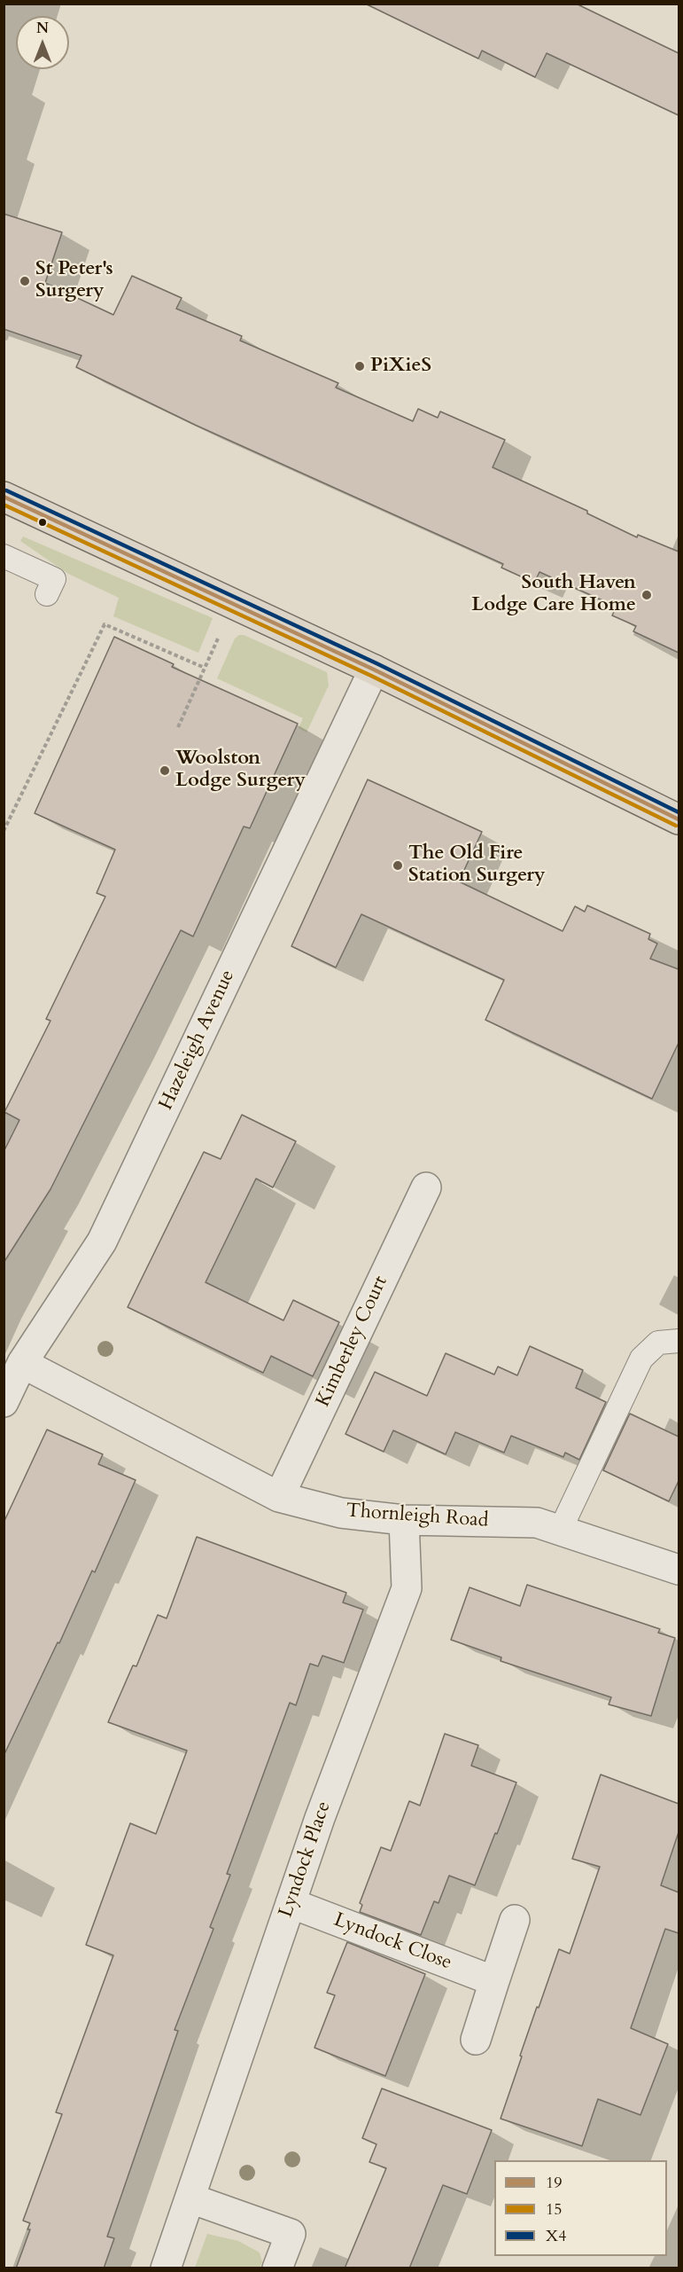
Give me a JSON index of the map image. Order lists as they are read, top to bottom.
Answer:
{
  "streets": {
    "street": [
      "Hazeleigh Avenue",
      "Kimberley Court",
      "Thornleigh Road",
      "Lyndock Place",
      "Lyndock Close"
    ]
  },
  "crossings": [
    ["Hazeleigh Avenue", "Thornleigh Road"],
    ["Kimberley Court", "Thornleigh Road"],
    ["Thornleigh Road", "Lyndock Place"],
    ["Lyndock Place", "Lyndock Close"]
  ],
  "places": [
    "St Peter's Surgery",
    "PiXieS",
    "South Haven Lodge Care Home",
    "Woolston Lodge Surgery",
    "The Old Fire Station Surgery"
  ],
  "lines": ["transit line X4", "transit line 19", "transit line 15"],
  "legend": ["19", "15", "X4"],
  "north": "top"
}
